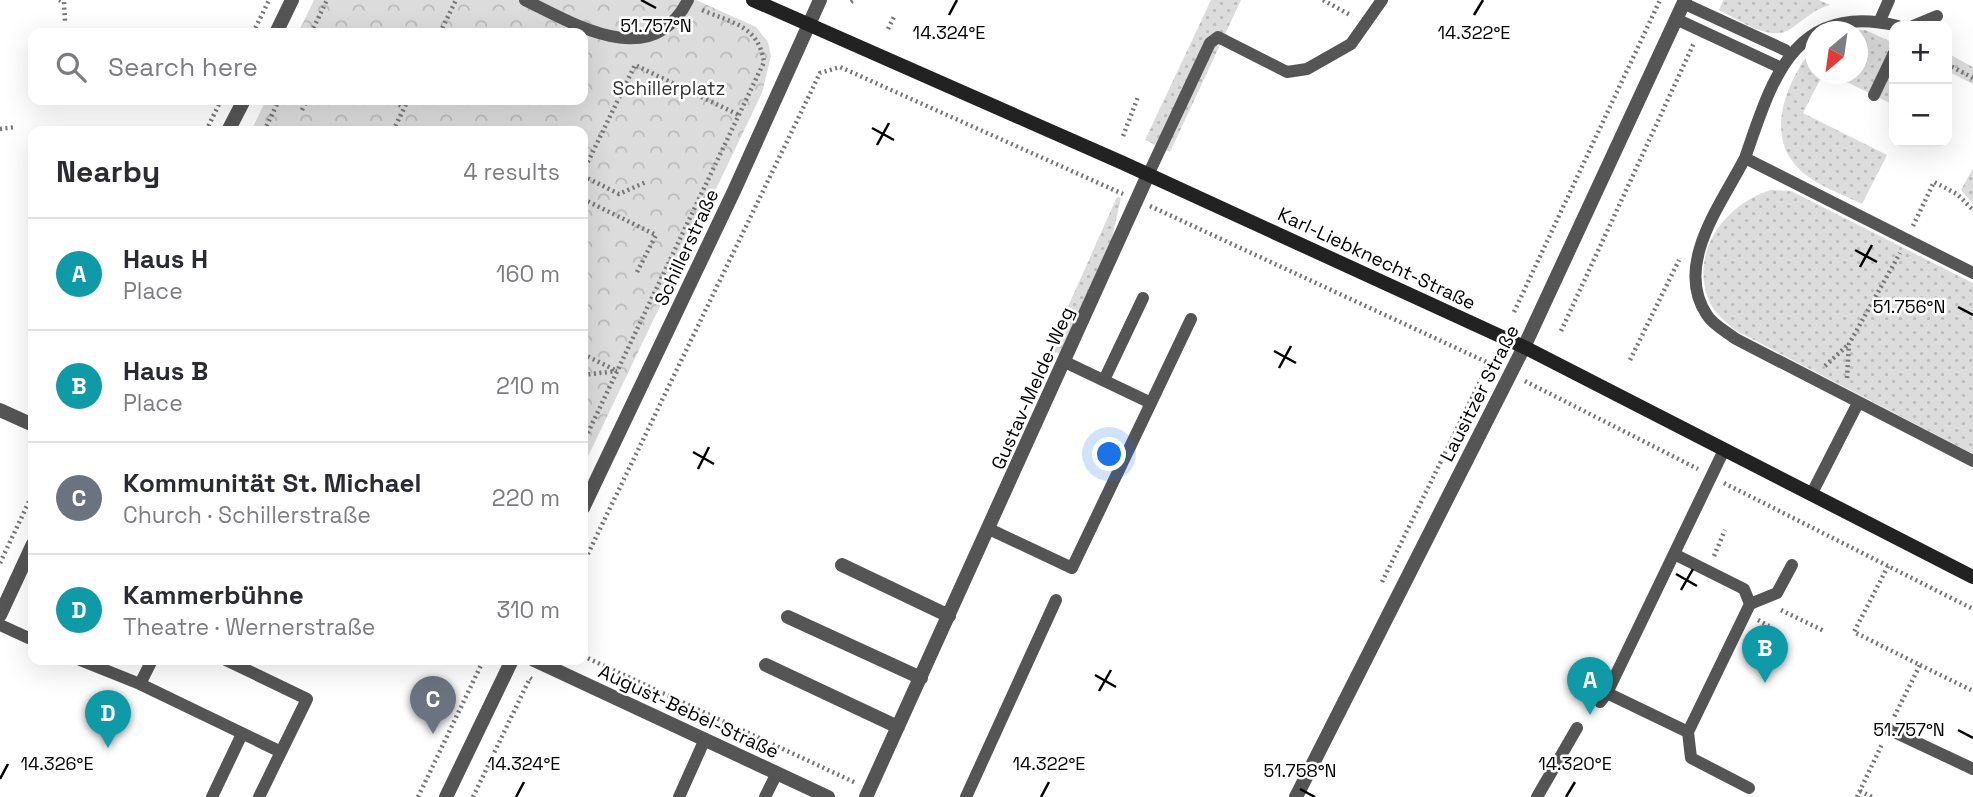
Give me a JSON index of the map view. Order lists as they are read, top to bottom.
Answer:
{
  "streets": {
    "main road": ["Karl-Liebknecht-Straße"],
    "street": [
      "Schillerstraße",
      "Gustav-Melde-Weg",
      "Lausitzer Straße",
      "August-Bebel-Straße"
    ]
  },
  "crossings": [
    ["Schillerstraße", "Karl-Liebknecht-Straße"],
    ["Karl-Liebknecht-Straße", "Gustav-Melde-Weg"],
    ["Karl-Liebknecht-Straße", "Lausitzer Straße"]
  ],
  "parks": ["Schillerplatz"],
  "north": "bottom left",
  "page": {
    "map_buttons": ["+", "−"],
    "search": "Search here",
    "heading": ["Nearby", "4 results"],
    "list": [
      {
        "mark": "A",
        "name": "Haus H",
        "note": "Place",
        "value": "160 m"
      },
      {
        "mark": "B",
        "name": "Haus B",
        "note": "Place",
        "value": "210 m"
      },
      {
        "mark": "C",
        "name": "Kommunität St. Michael",
        "note": "Church · Schillerstraße",
        "value": "220 m"
      },
      {
        "mark": "D",
        "name": "Kammerbühne",
        "note": "Theatre · Wernerstraße",
        "value": "310 m"
      }
    ],
    "pins": [
      "B",
      "A",
      "C",
      "D"
    ]
  },
  "coordinates": [
    "51.757°N",
    "14.324°E",
    "14.322°E",
    "51.756°N",
    "14.326°E",
    "14.320°E",
    "51.758°N"
  ]
}
